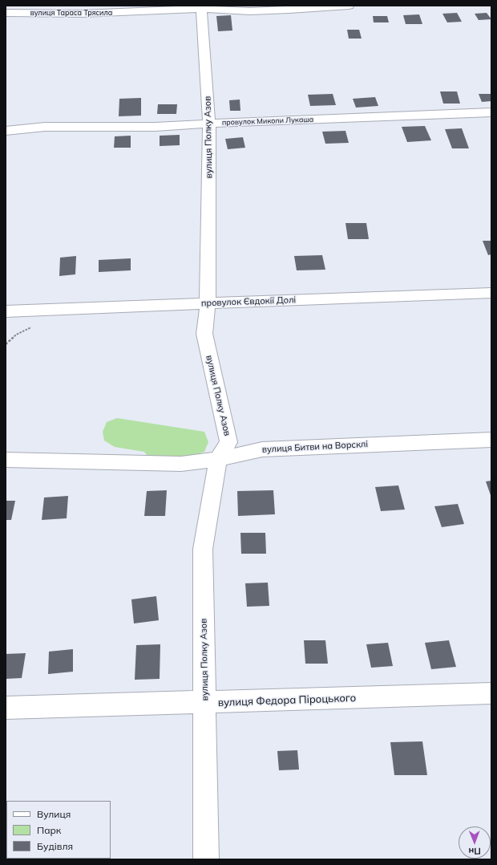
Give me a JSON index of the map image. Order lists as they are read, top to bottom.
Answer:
{
  "streets": {
    "street": [
      "вулиця Тараса Трясила",
      "провулок Миколи Лукаша",
      "вулиця Полку Азов",
      "провулок Євдокії Долі",
      "вулиця Битви на Ворсклі",
      "вулиця Федора Піроцького"
    ]
  },
  "crossings": [
    ["вулиця Тараса Трясила", "вулиця Полку Азов"],
    ["провулок Миколи Лукаша", "вулиця Полку Азов"],
    ["вулиця Полку Азов", "провулок Євдокії Долі"],
    ["вулиця Полку Азов", "вулиця Битви на Ворсклі"],
    ["вулиця Полку Азов", "вулиця Федора Піроцького"]
  ],
  "legend": ["Вулиця", "Парк", "Будівля"],
  "north": "bottom"
}
